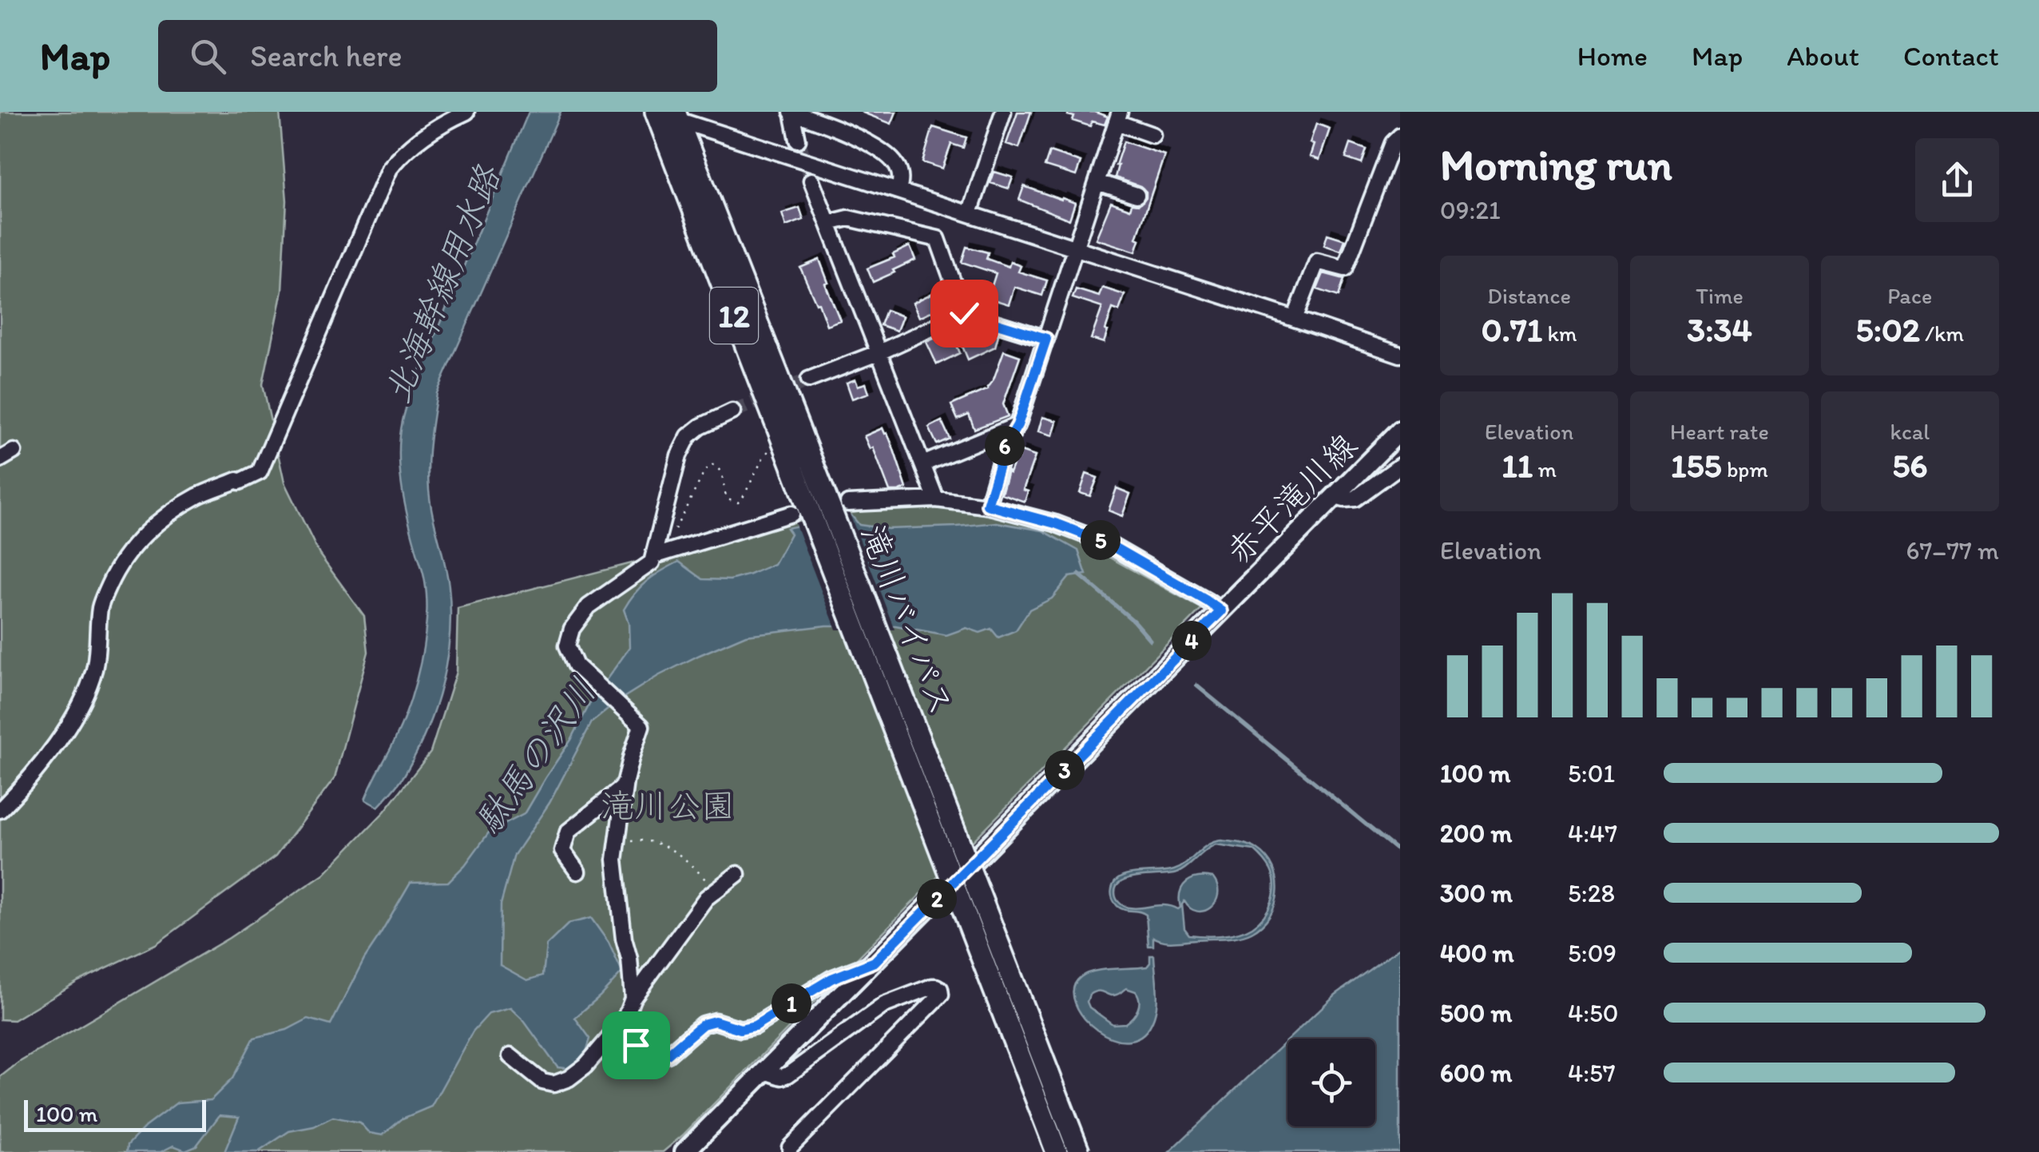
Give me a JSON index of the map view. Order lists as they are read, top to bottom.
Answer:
{
  "streets": {
    "highway": ["12", "滝川バイパス"],
    "main road": ["赤平滝川線"]
  },
  "water": ["北海幹線用水路", "駄馬の沢川"],
  "parks": ["滝川公園"],
  "scale_bar": "100 m",
  "page": {
    "header": "Map",
    "search": "Search here",
    "nav": [
      "Home",
      "Map",
      "About",
      "Contact"
    ],
    "heading": ["Morning run", "09:21"],
    "stats": [
      ["Distance", "0.71 km"],
      ["Time", "3:34"],
      ["Pace", "5:02 /km"],
      ["Elevation", "11 m"],
      ["Heart rate", "155 bpm"],
      ["kcal", "56"]
    ],
    "pins": [
      "6",
      "5",
      "4",
      "3",
      "2",
      "1"
    ],
    "chart": ["Elevation", "67–77 m"],
    "list": [
      {
        "name": "100 m",
        "note": "5:01"
      },
      {
        "name": "200 m",
        "note": "4:47"
      },
      {
        "name": "300 m",
        "note": "5:28"
      },
      {
        "name": "400 m",
        "note": "5:09"
      },
      {
        "name": "500 m",
        "note": "4:50"
      },
      {
        "name": "600 m",
        "note": "4:57"
      }
    ],
    "scale": "100 m"
  }
}
